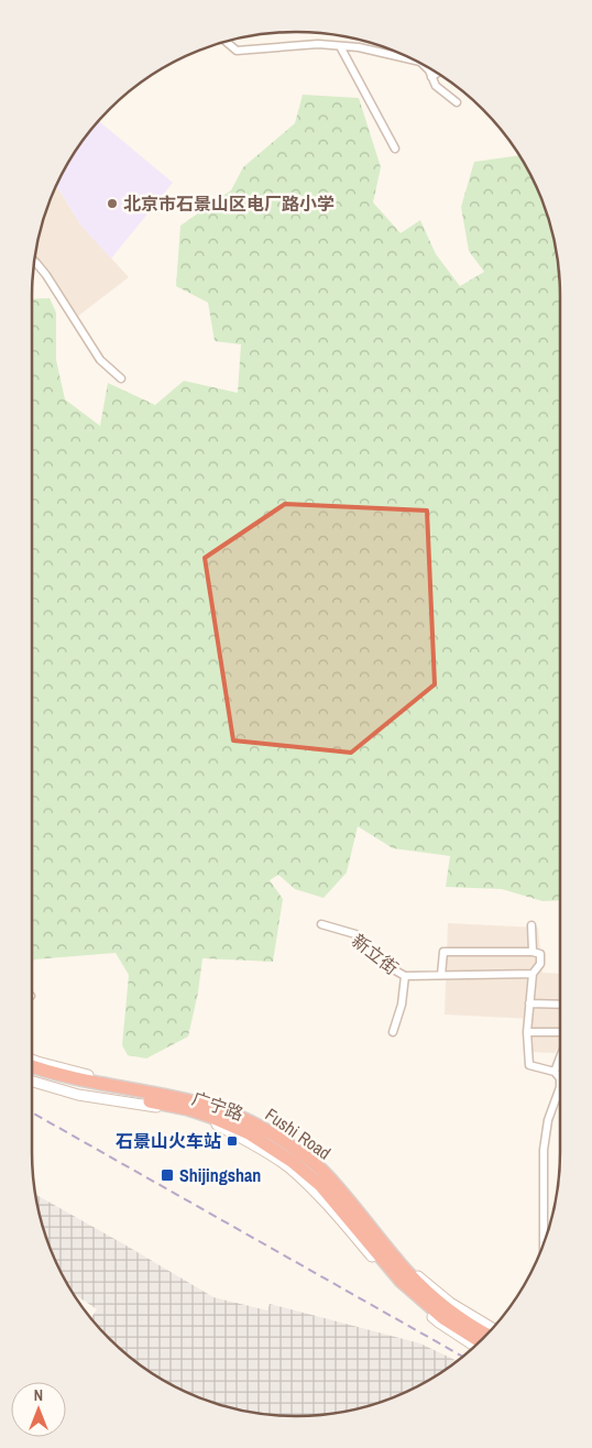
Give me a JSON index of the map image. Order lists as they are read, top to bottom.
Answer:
{
  "streets": {
    "highway": ["Fushi Road"],
    "street": ["新立街", "广宁路"]
  },
  "places": {
    "other": ["北京市石景山区电厂路小学"],
    "transit": ["石景山火车站", "Shijingshan"]
  },
  "north": "top"
}
